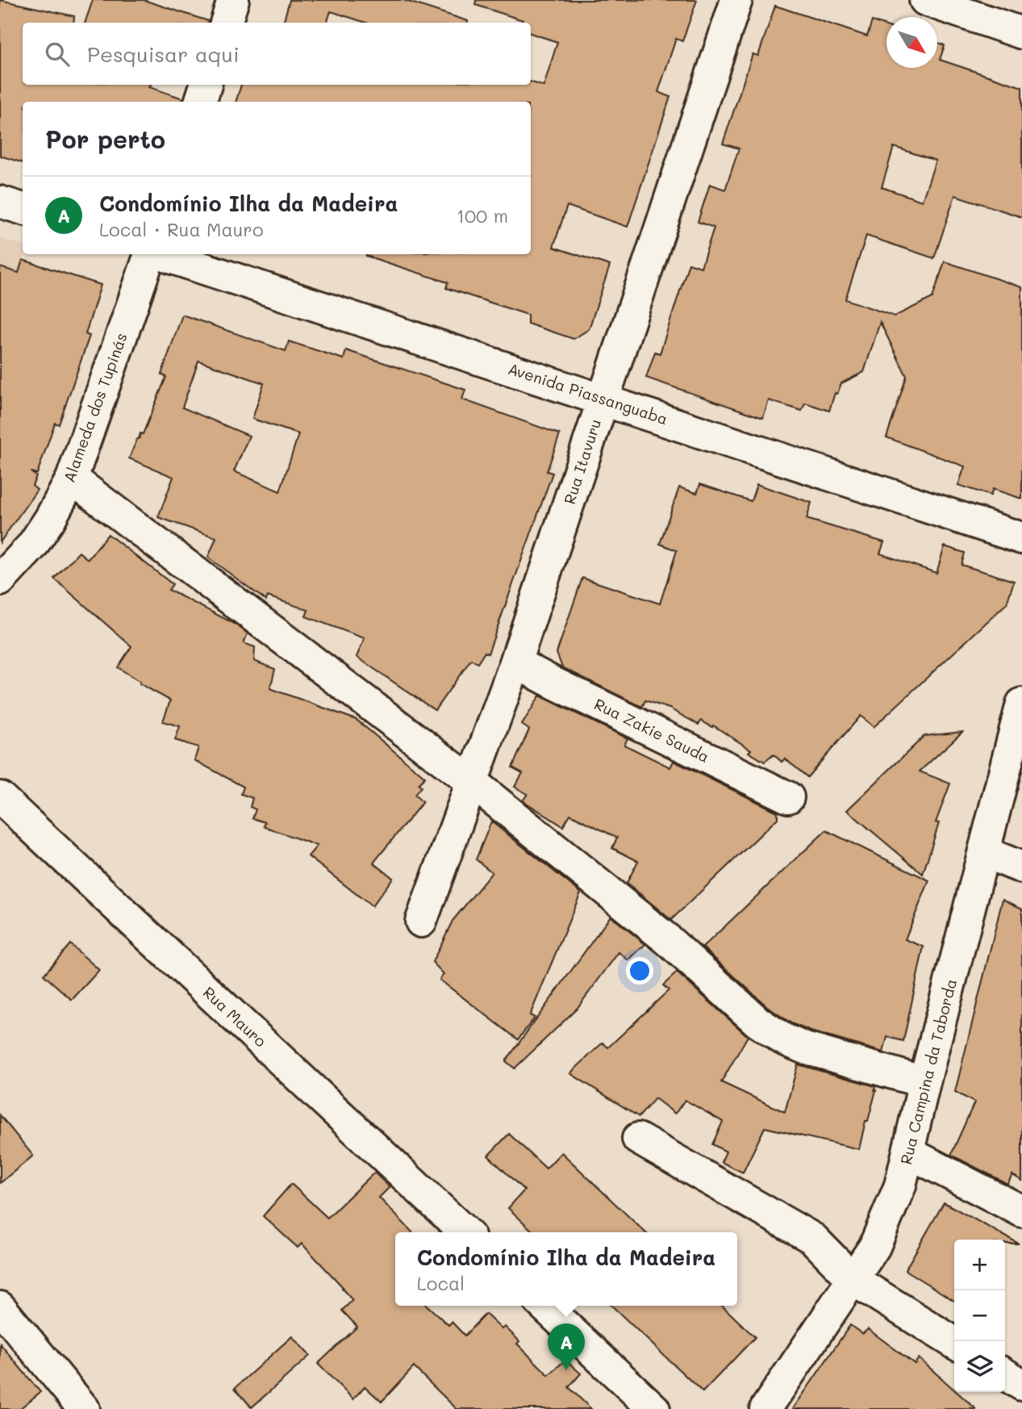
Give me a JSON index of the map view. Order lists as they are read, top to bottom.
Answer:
{
  "streets": {
    "street": [
      "Avenida Piassanguaba",
      "Alameda dos Tupinás",
      "Rua Itavuru",
      "Rua Zakie Sauda",
      "Rua Mauro",
      "Rua Campina da Taborda"
    ]
  },
  "crossings": [
    ["Avenida Piassanguaba", "Rua Itavuru"],
    ["Rua Itavuru", "Rua Zakie Sauda"]
  ],
  "north": "bottom right",
  "page": {
    "search": "Pesquisar aqui",
    "heading": "Por perto",
    "list": [
      {
        "mark": "A",
        "name": "Condomínio Ilha da Madeira",
        "note": "Local · Rua Mauro",
        "value": "100 m"
      }
    ],
    "popup": ["Condomínio Ilha da Madeira", "Local"],
    "map_buttons": ["+", "−"],
    "pins": "A"
  }
}
